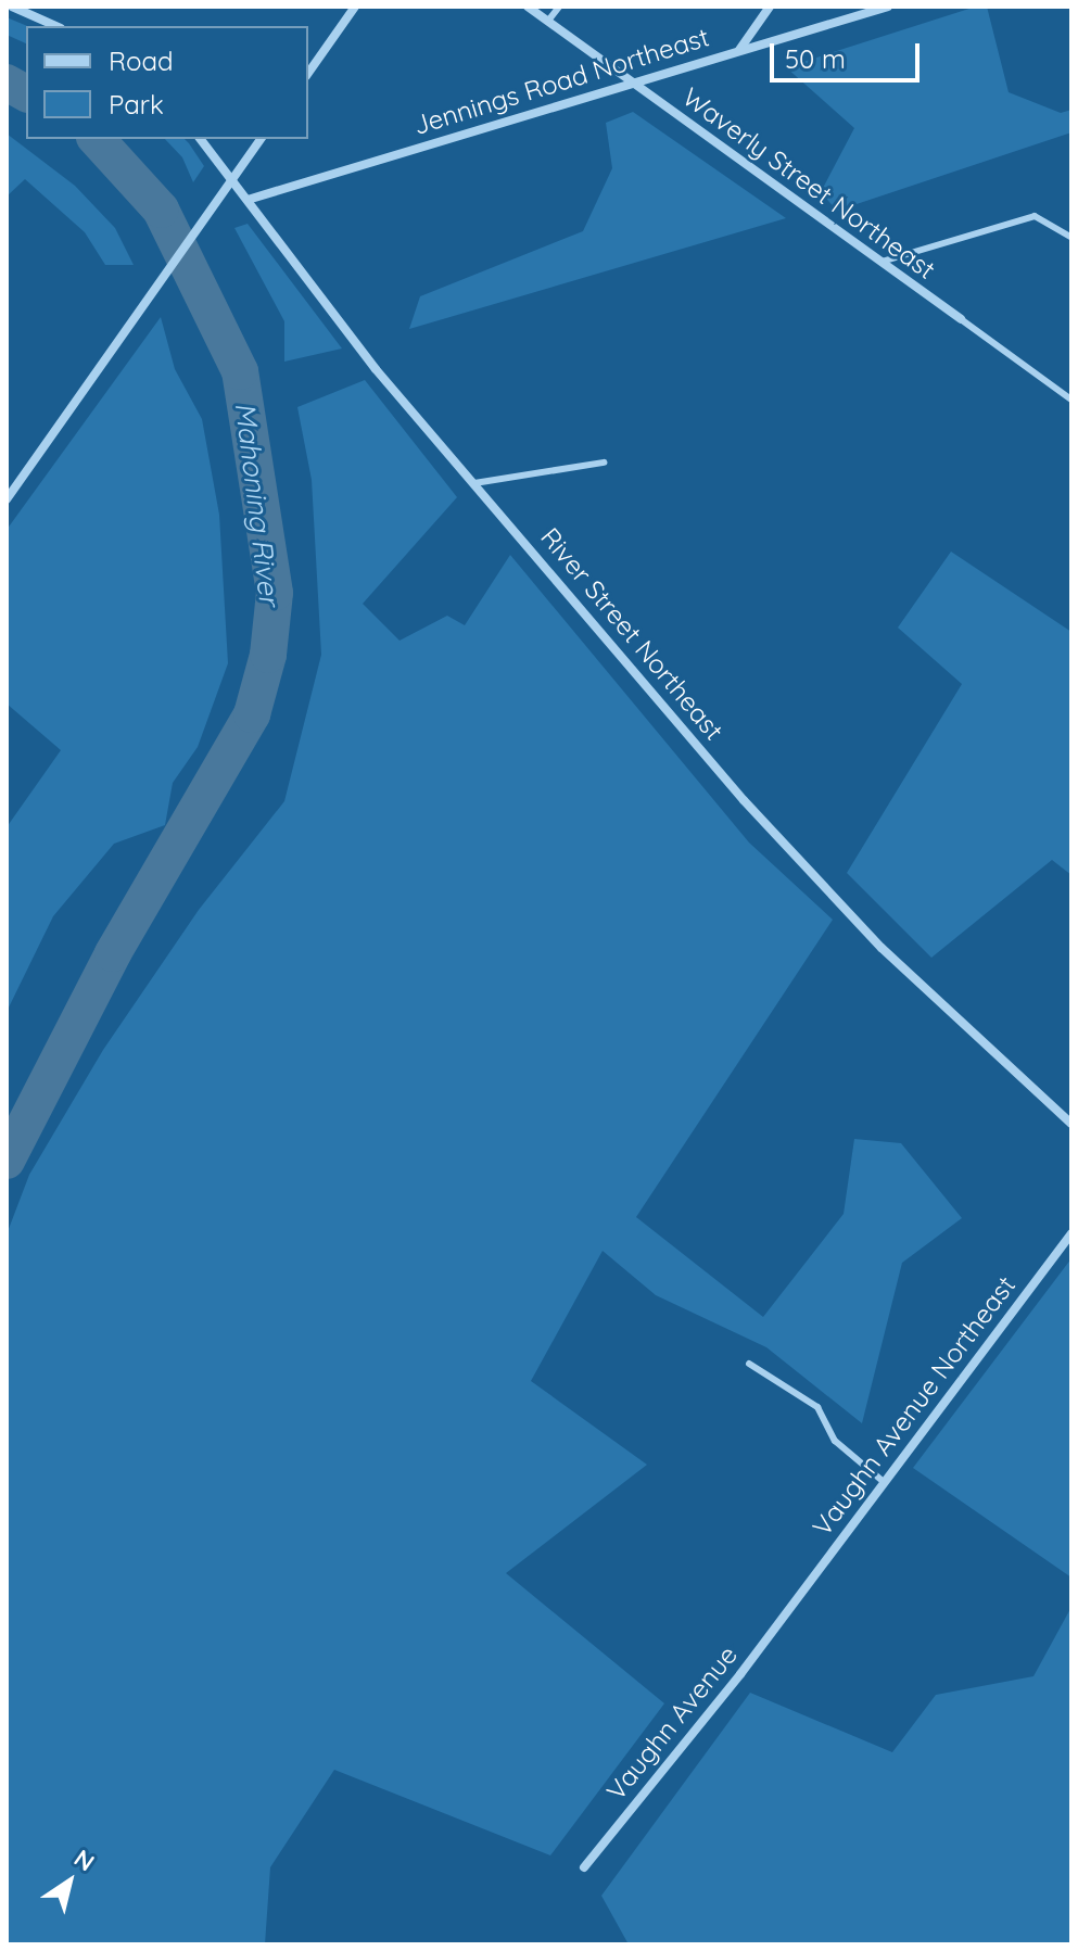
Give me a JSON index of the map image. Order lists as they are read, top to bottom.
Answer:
{
  "streets": {
    "street": [
      "Jennings Road Northeast",
      "Waverly Street Northeast",
      "River Street Northeast",
      "Vaughn Avenue Northeast",
      "Vaughn Avenue"
    ]
  },
  "crossings": [
    ["Jennings Road Northeast", "Waverly Street Northeast"],
    ["Jennings Road Northeast", "River Street Northeast"],
    ["Vaughn Avenue Northeast", "Vaughn Avenue"]
  ],
  "water": ["Mahoning River"],
  "legend": ["Road", "Park"],
  "scale_bar": "50 m",
  "north": "top right"
}
